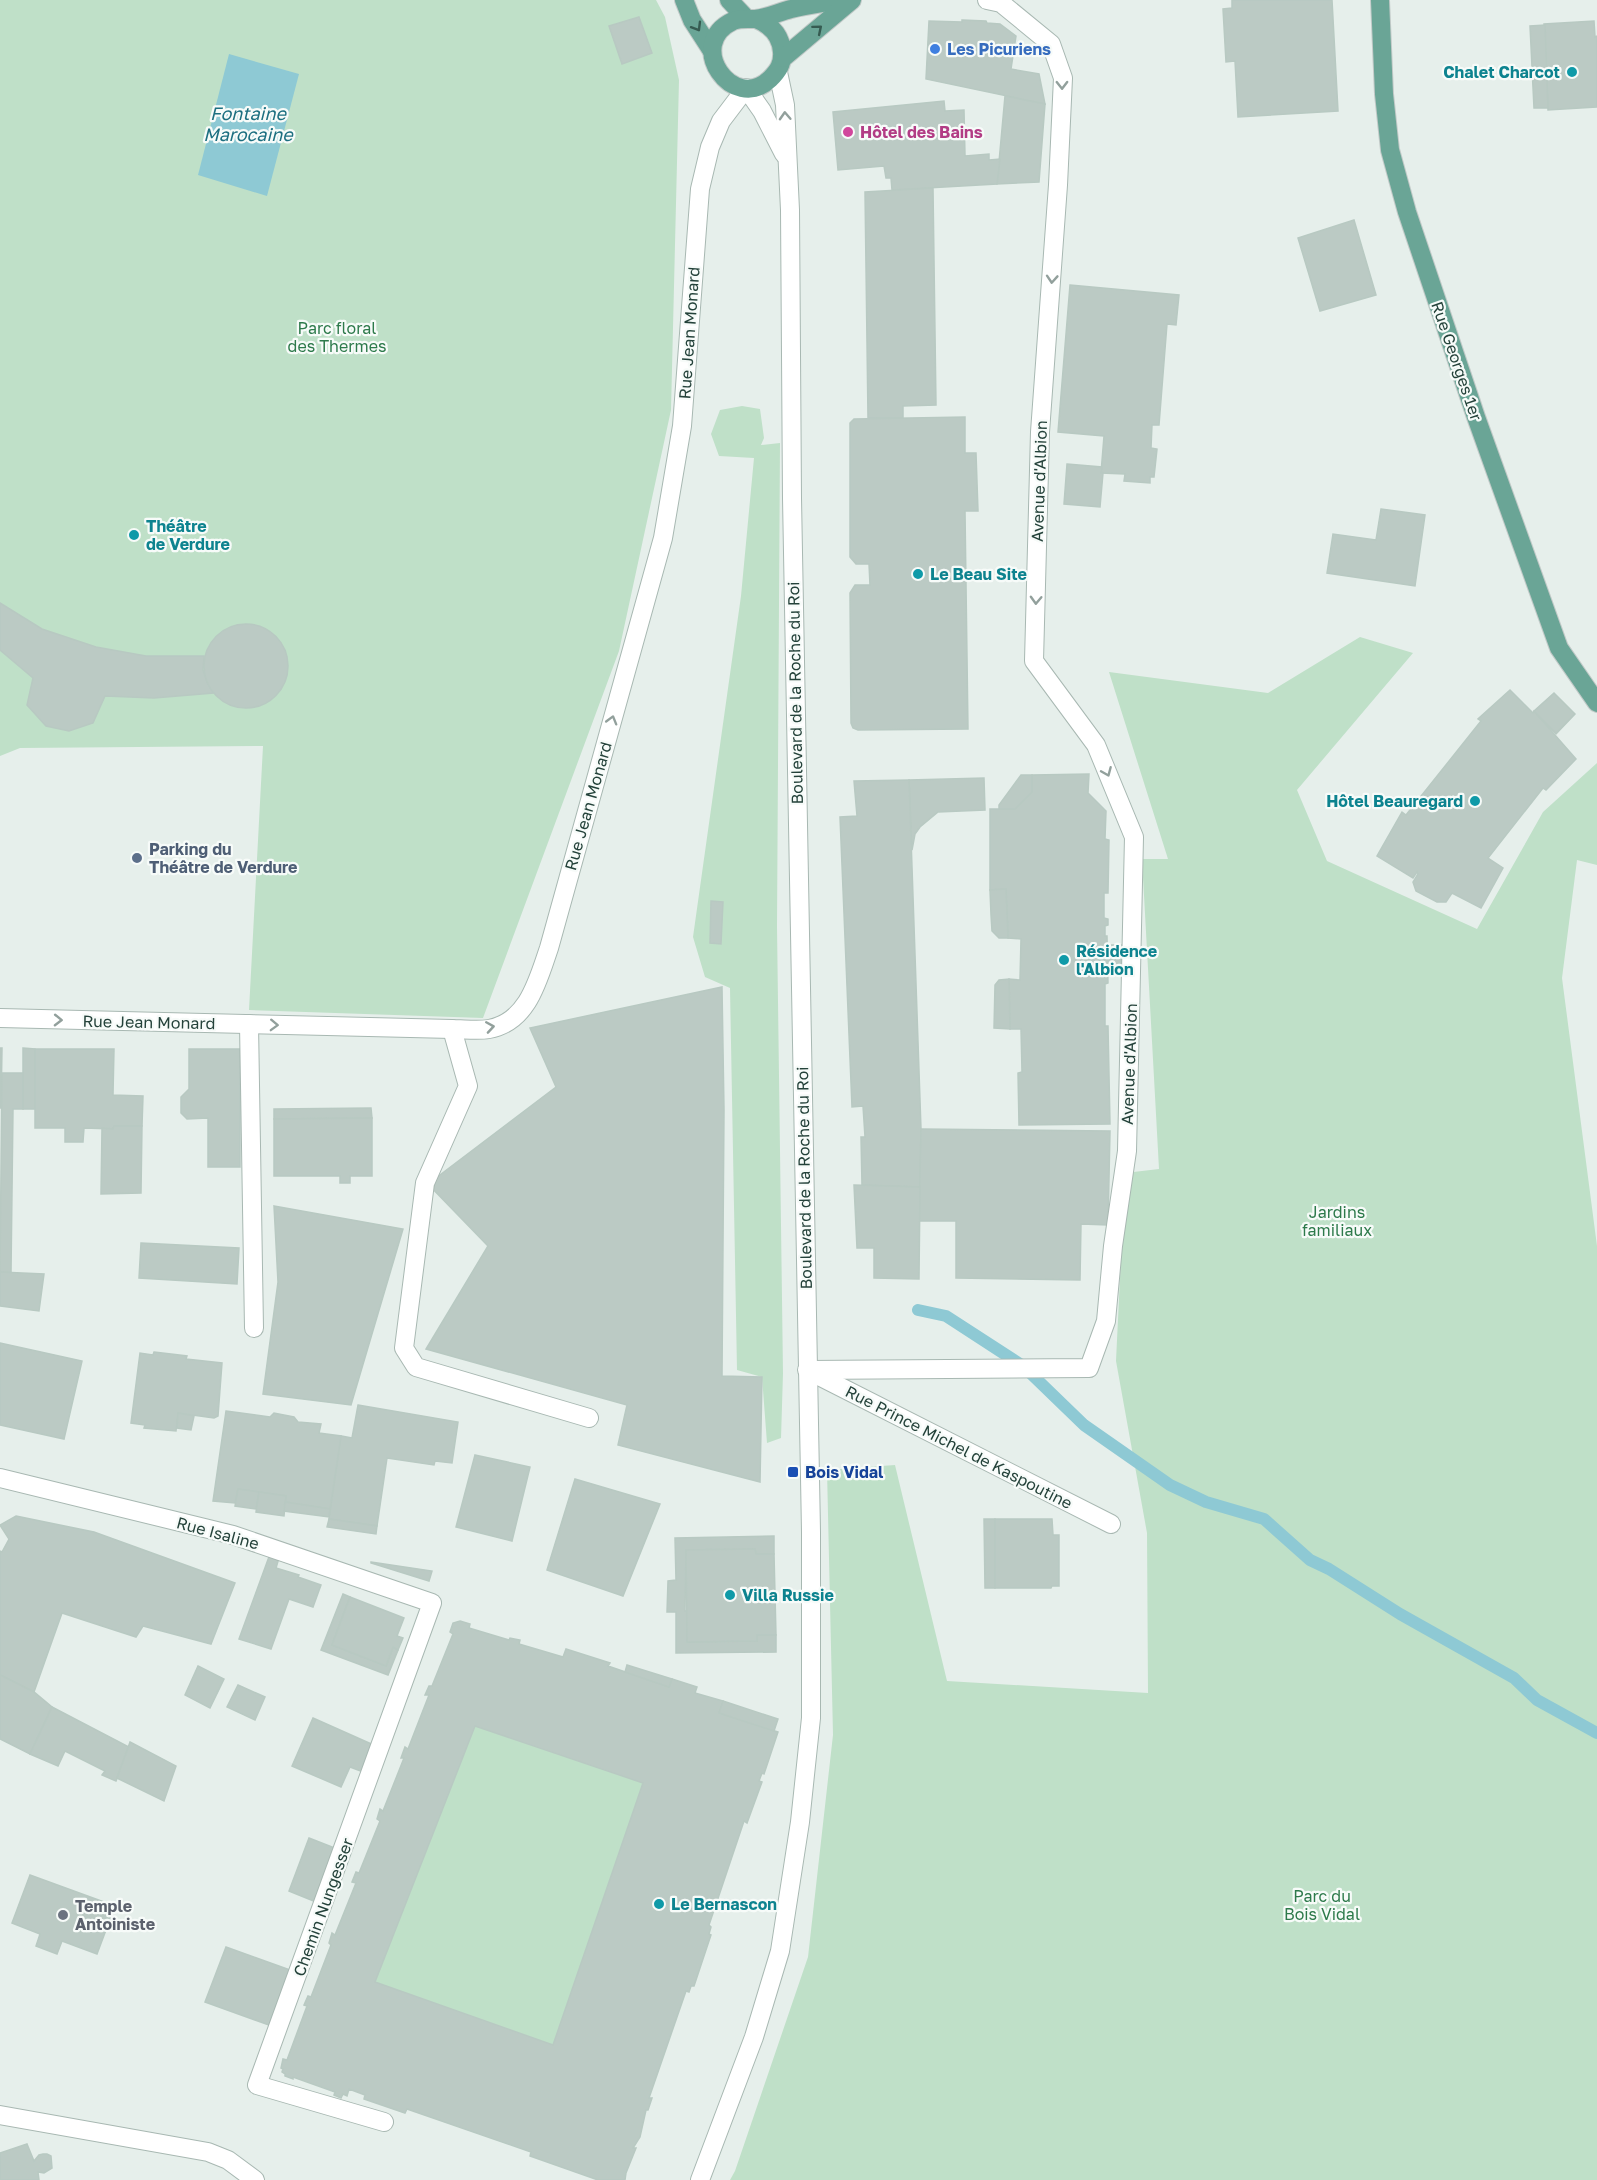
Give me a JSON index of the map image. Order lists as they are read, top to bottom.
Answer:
{
  "streets": {
    "main road": ["Rue Georges 1er"],
    "street": [
      "Rue Jean Monard",
      "Avenue d'Albion",
      "Boulevard de la Roche du Roi",
      "Rue Prince Michel de Kaspoutine",
      "Rue Isaline",
      "Chemin Nungesser"
    ]
  },
  "crossings": [
    ["Rue Jean Monard", "Boulevard de la Roche du Roi"],
    ["Avenue d'Albion", "Boulevard de la Roche du Roi"],
    ["Avenue d'Albion", "Rue Prince Michel de Kaspoutine"],
    ["Boulevard de la Roche du Roi", "Rue Prince Michel de Kaspoutine"],
    ["Rue Isaline", "Chemin Nungesser"]
  ],
  "one_way": ["Rue Jean Monard", "Avenue d'Albion"],
  "water": ["Fontaine Marocaine"],
  "parks": ["Parc floral des Thermes", "Jardins familiaux", "Parc du Bois Vidal"],
  "places": {
    "other": [
      "Les Picuriens",
      "Chalet Charcot",
      "Hôtel des Bains",
      "Théâtre de Verdure",
      "Le Beau Site",
      "Hôtel Beauregard",
      "Parking du Théâtre de Verdure",
      "Résidence l'Albion",
      "Villa Russie",
      "Le Bernascon",
      "Temple Antoiniste"
    ],
    "transit": ["Bois Vidal"]
  }
}
